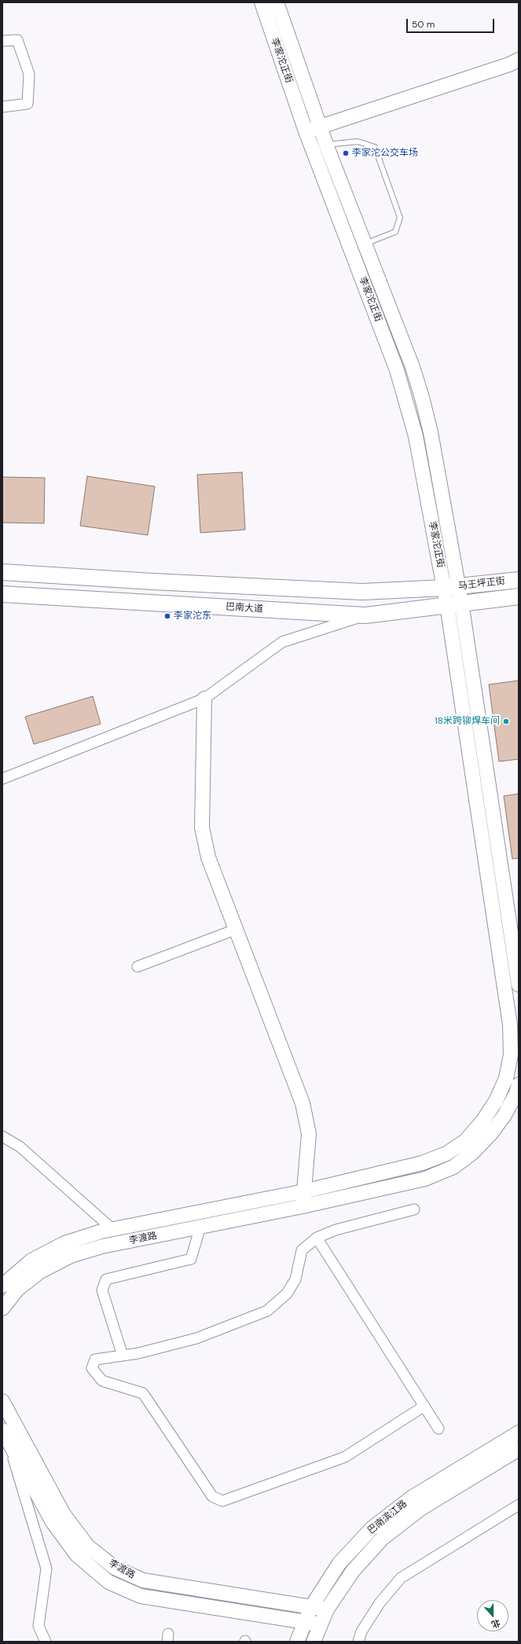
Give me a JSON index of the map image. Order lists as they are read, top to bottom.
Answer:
{
  "streets": {
    "main road": [
      "李家沱正街",
      "马王坪正街",
      "巴南大道",
      "李渡路",
      "巴南滨江路"
    ]
  },
  "crossings": [
    ["李家沱正街", "马王坪正街"],
    ["李家沱正街", "巴南大道"],
    ["李家沱正街", "李渡路"],
    ["马王坪正街", "巴南大道"],
    ["马王坪正街", "李渡路"],
    ["巴南大道", "李渡路"],
    ["李渡路", "巴南滨江路"]
  ],
  "places": ["李家沱公交车场", "李家沱东", "18米跨铆焊车间"],
  "scale_bar": "50 m",
  "north": "bottom"
}
